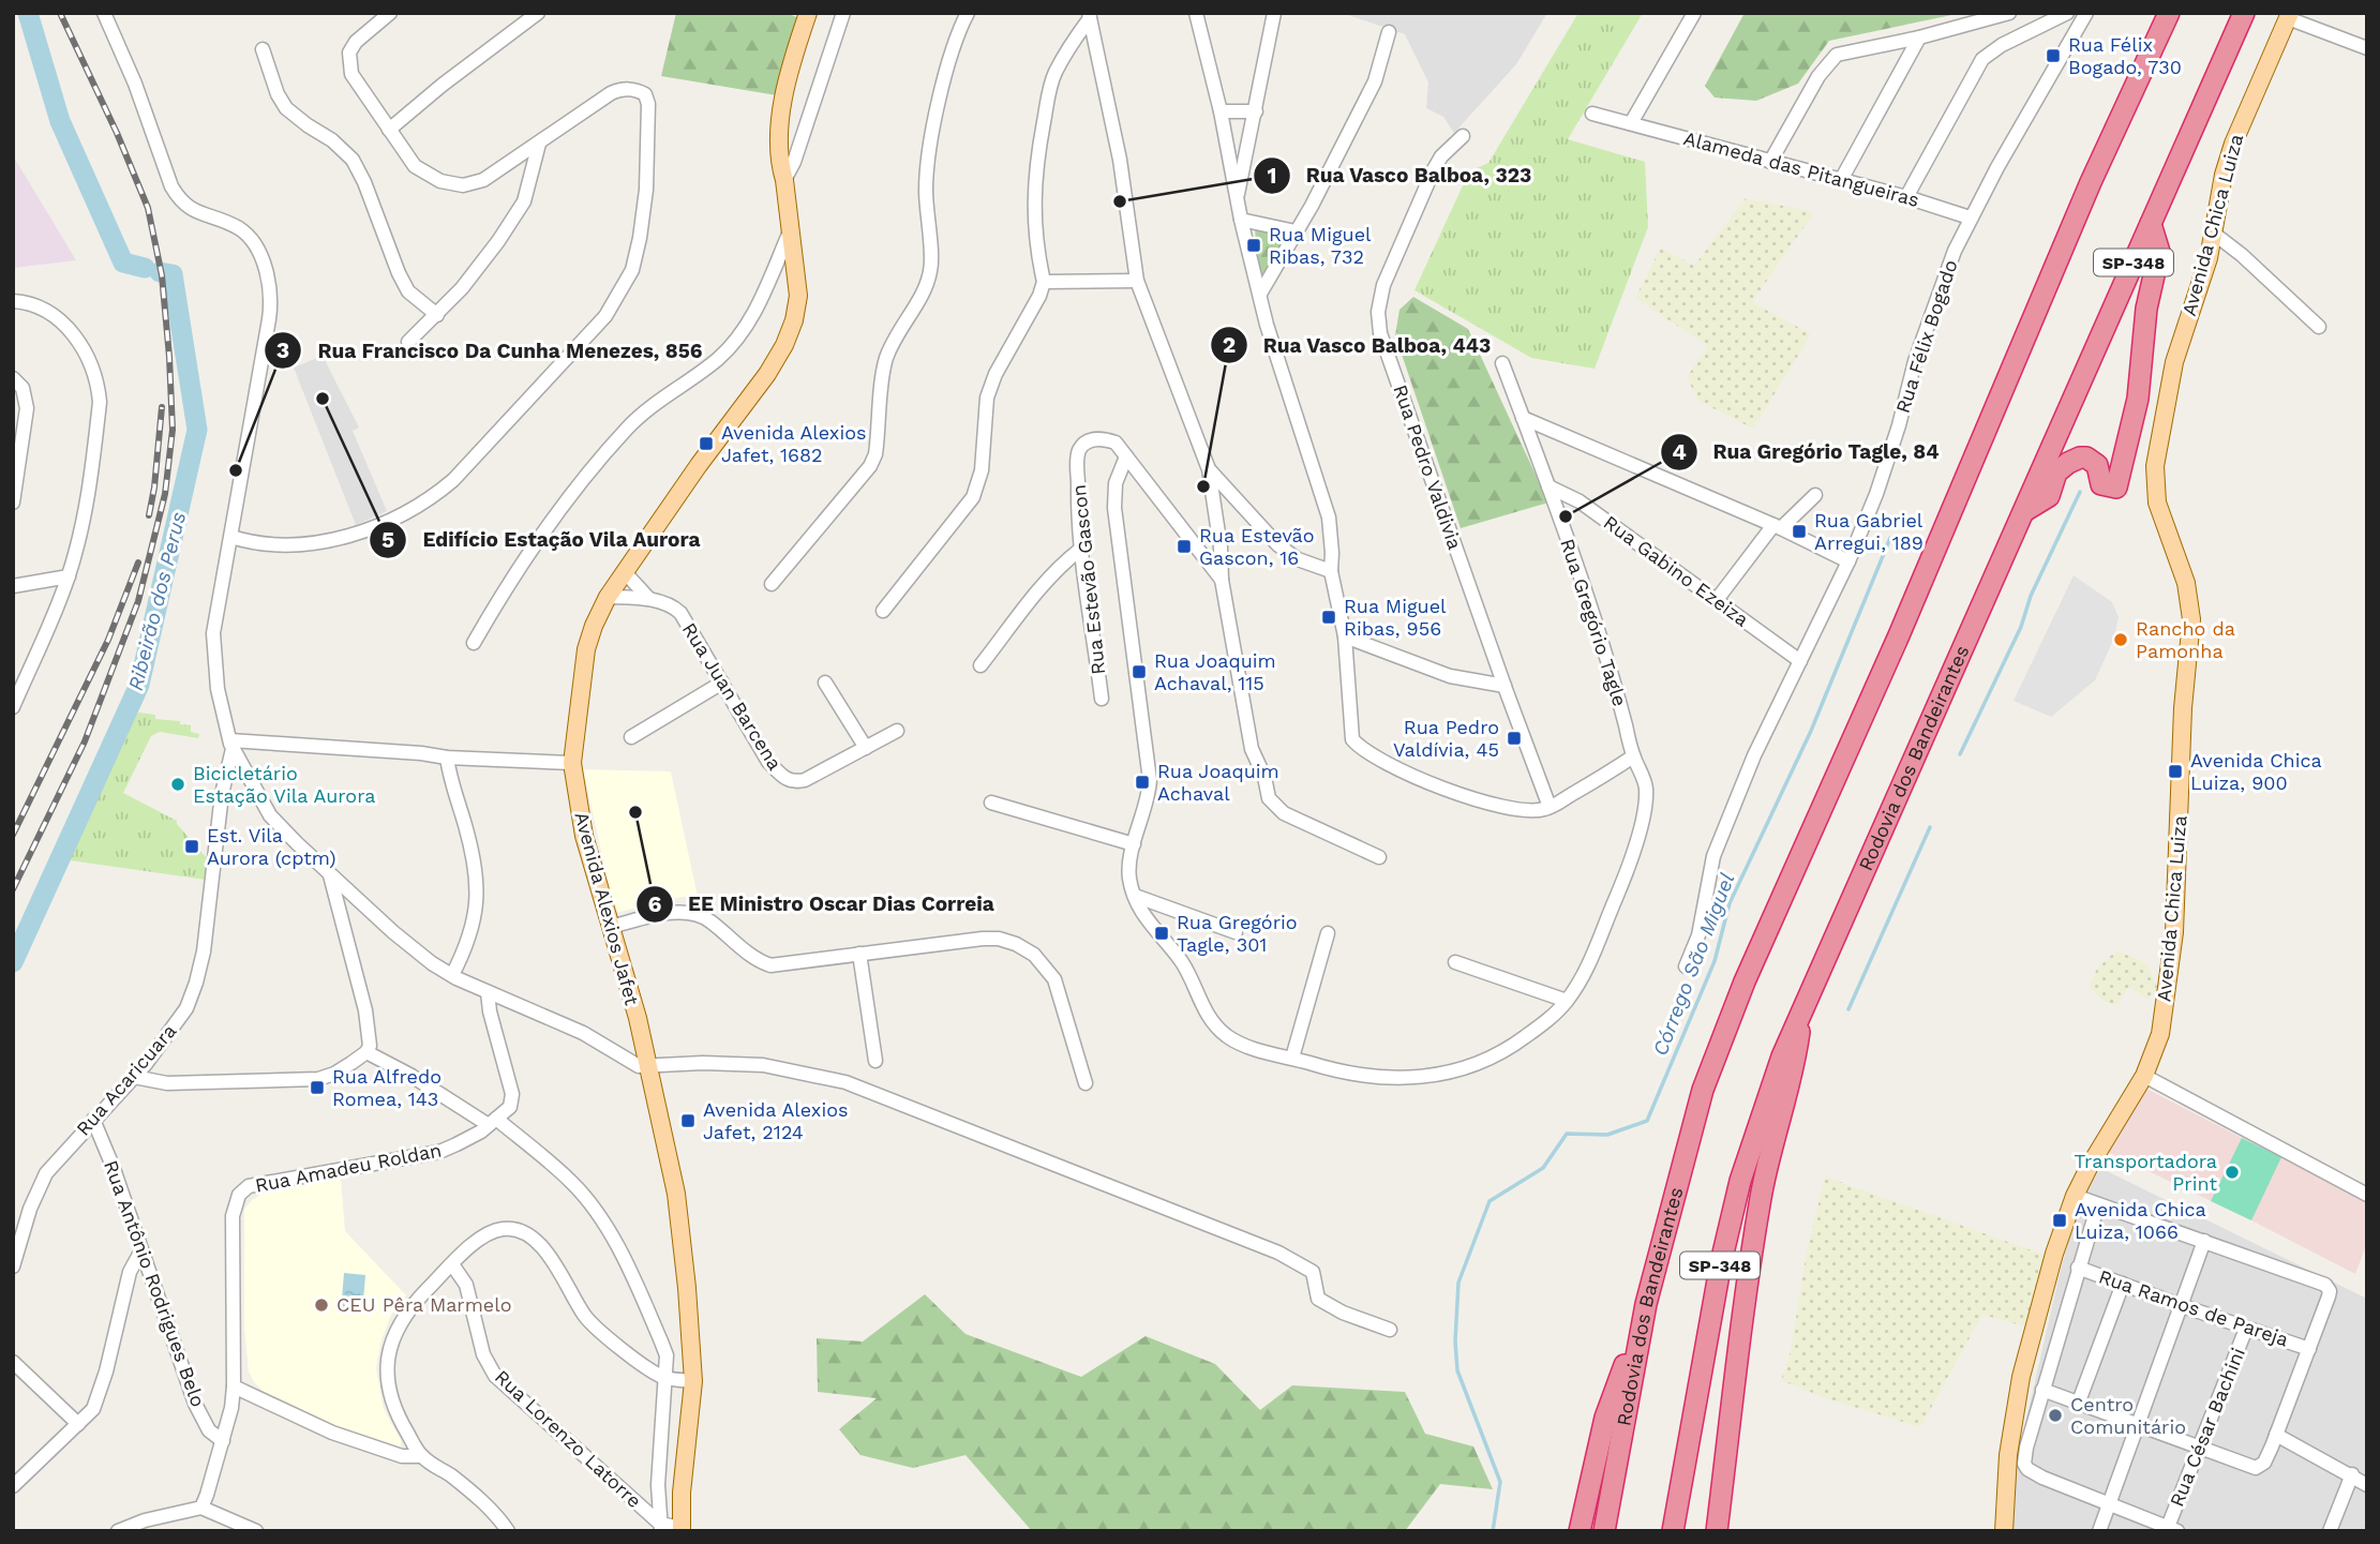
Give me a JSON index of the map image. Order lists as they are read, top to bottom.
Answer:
{
  "streets": {
    "highway": ["SP-348", "Rodovia dos Bandeirantes"],
    "main road": ["Avenida Chica Luiza", "Avenida Alexios Jafet"],
    "street": [
      "Alameda das Pitangueiras",
      "Rua Félix Bogado",
      "Rua Pedro Valdivia",
      "Rua Gabino Ezeiza",
      "Rua Estevão Gascon",
      "Rua Gregório Tagle",
      "Rua Juan Barcena",
      "Rua Acaricuara",
      "Rua Amadeu Roldan",
      "Rua Antônio Rodrigues Belo",
      "Rua Ramos de Pareja",
      "Rua César Bachini",
      "Rua Lorenzo Latorre"
    ]
  },
  "crossings": [
    ["Alameda das Pitangueiras", "Rua Félix Bogado"],
    ["Rua Félix Bogado", "Rua Gabino Ezeiza"],
    ["Rua Gabino Ezeiza", "Rua Gregório Tagle"],
    ["Rua Juan Barcena", "Avenida Alexios Jafet"],
    ["Avenida Alexios Jafet", "Rua Lorenzo Latorre"],
    ["Rua Acaricuara", "Rua Antônio Rodrigues Belo"],
    ["Rua Amadeu Roldan", "Rua Antônio Rodrigues Belo"],
    ["Rua Ramos de Pareja", "Rua César Bachini"]
  ],
  "water": ["Ribeirão dos Perus", "Córrego São Miguel"],
  "places": {
    "transit": [
      "Rua Félix Bogado, 730",
      "Rua Miguel Ribas, 732",
      "Avenida Alexios Jafet, 1682",
      "Rua Gabriel Arregui, 189",
      "Rua Estevão Gascon, 16",
      "Rua Miguel Ribas, 956",
      "Rua Joaquim Achaval, 115",
      "Rua Pedro Valdívia, 45",
      "Avenida Chica Luiza, 900",
      "Rua Joaquim Achaval",
      "Est. Vila Aurora (cptm)",
      "Rua Gregório Tagle, 301",
      "Rua Alfredo Romea, 143",
      "Avenida Alexios Jafet, 2124",
      "Avenida Chica Luiza, 1066"
    ],
    "other": [
      "Rua Vasco Balboa, 323",
      "Edifício Estação Vila Aurora",
      "Rua Francisco Da Cunha Menezes, 856",
      "Rua Vasco Balboa, 443",
      "Rua Gregório Tagle, 84",
      "Rancho da Pamonha",
      "Bicicletário Estação Vila Aurora",
      "EE Ministro Oscar Dias Correia",
      "Transportadora Print",
      "CEU Pêra Marmelo",
      "Centro Comunitário"
    ]
  }
}
